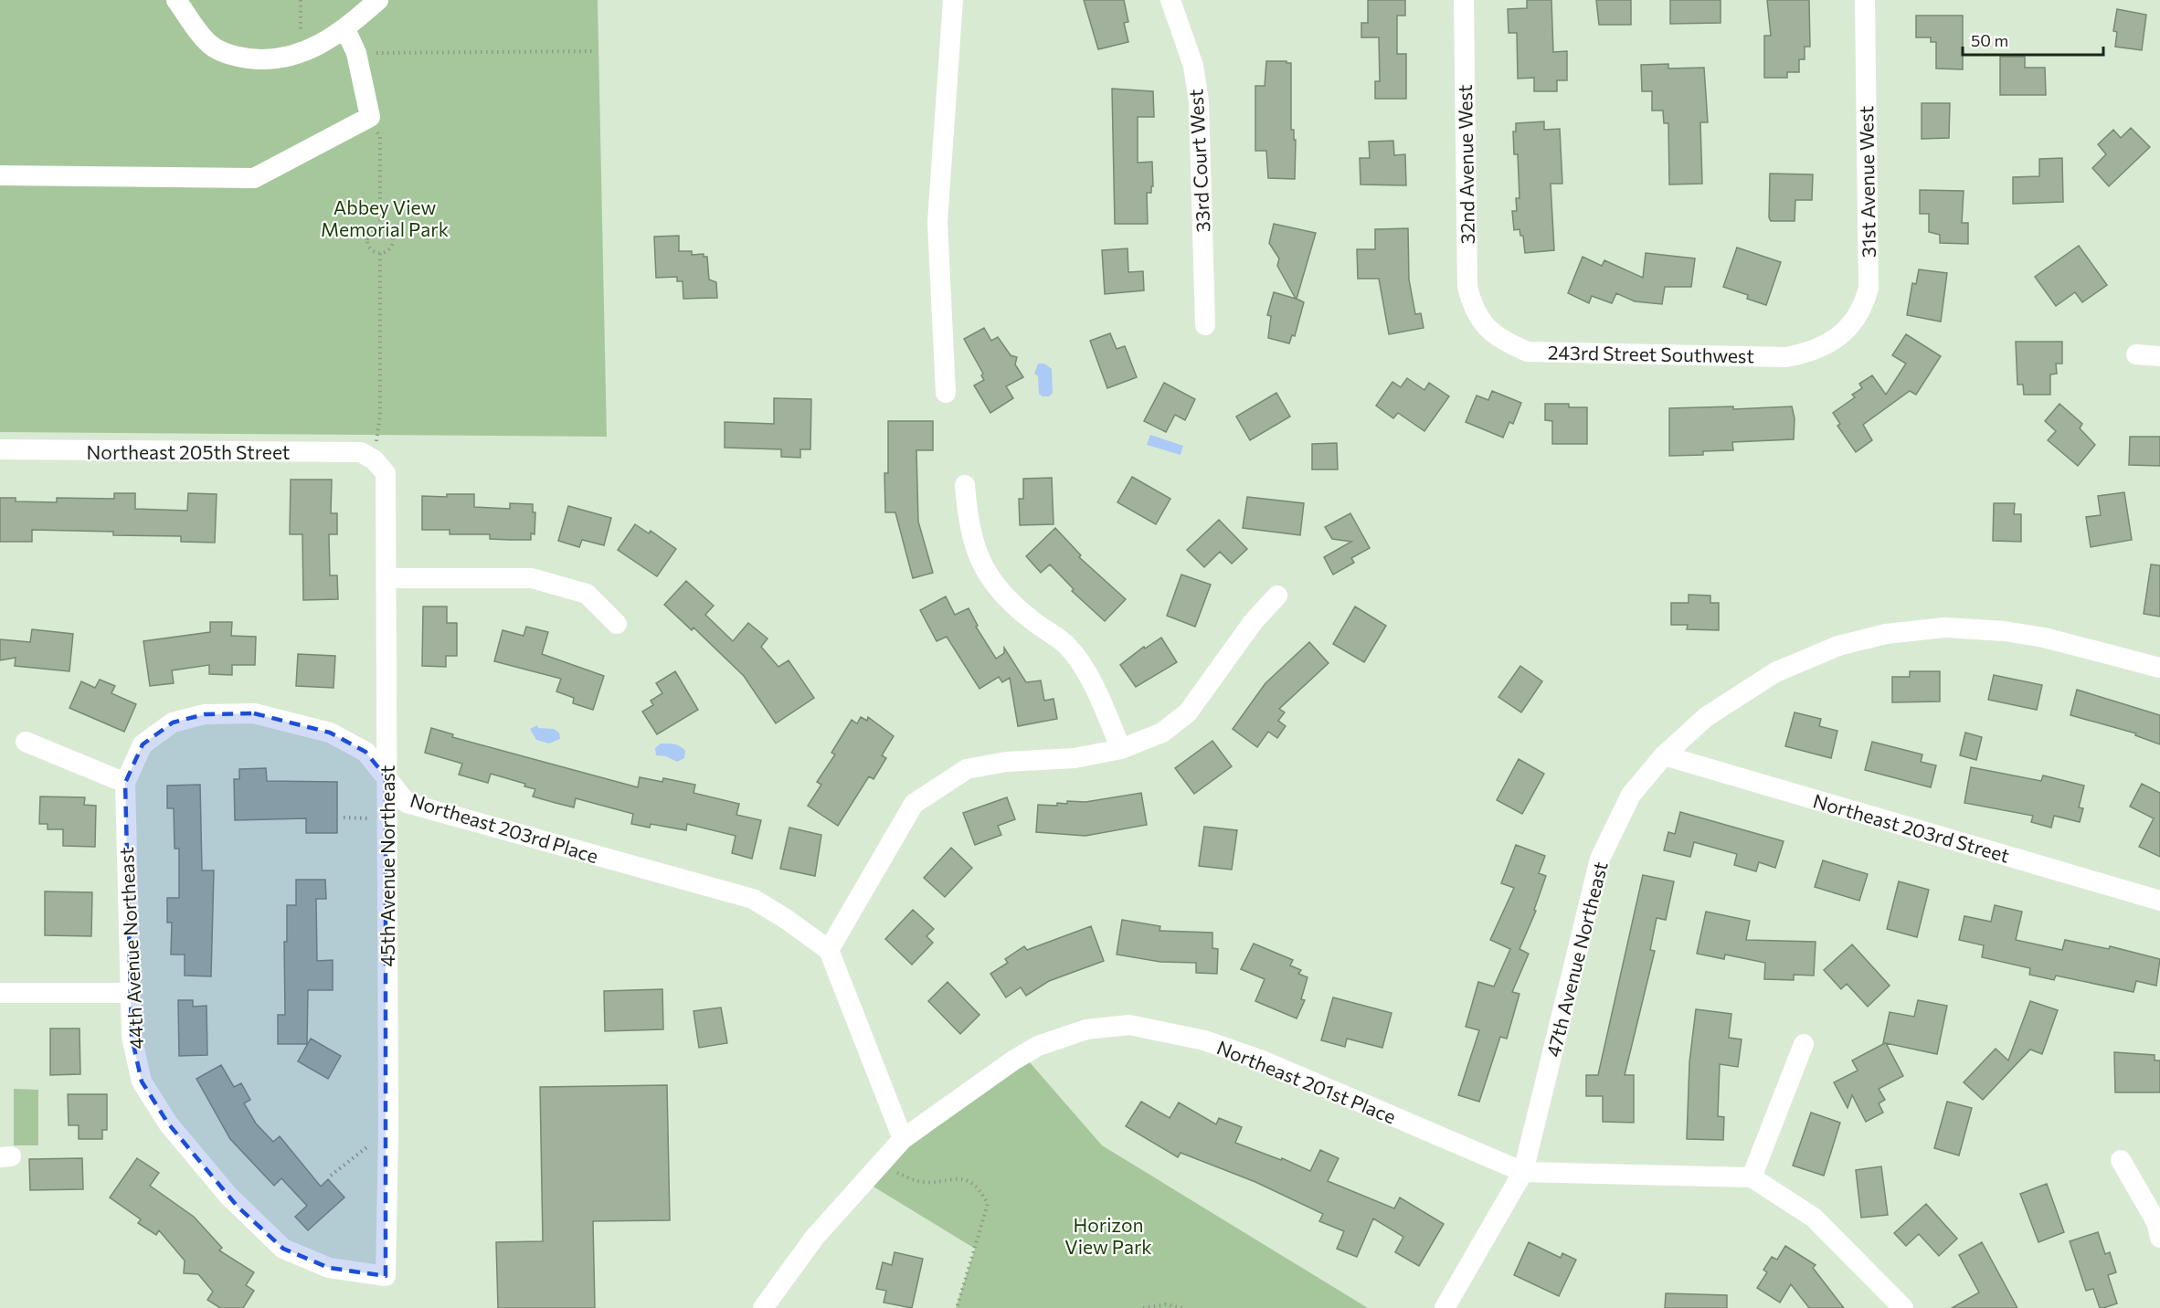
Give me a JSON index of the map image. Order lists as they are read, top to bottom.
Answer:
{
  "streets": {
    "street": [
      "33rd Court West",
      "32nd Avenue West",
      "31st Avenue West",
      "243rd Street Southwest",
      "Northeast 205th Street",
      "Northeast 203rd Place",
      "Northeast 203rd Street",
      "45th Avenue Northeast",
      "44th Avenue Northeast",
      "47th Avenue Northeast",
      "Northeast 201st Place"
    ]
  },
  "crossings": [
    ["32nd Avenue West", "243rd Street Southwest"],
    ["31st Avenue West", "243rd Street Southwest"],
    ["Northeast 205th Street", "45th Avenue Northeast"],
    ["Northeast 203rd Place", "45th Avenue Northeast"],
    ["Northeast 203rd Place", "44th Avenue Northeast"],
    ["Northeast 203rd Street", "47th Avenue Northeast"],
    ["45th Avenue Northeast", "44th Avenue Northeast"],
    ["47th Avenue Northeast", "Northeast 201st Place"]
  ],
  "parks": ["Abbey View Memorial Park", "Horizon View Park"],
  "scale_bar": "50 m"
}
